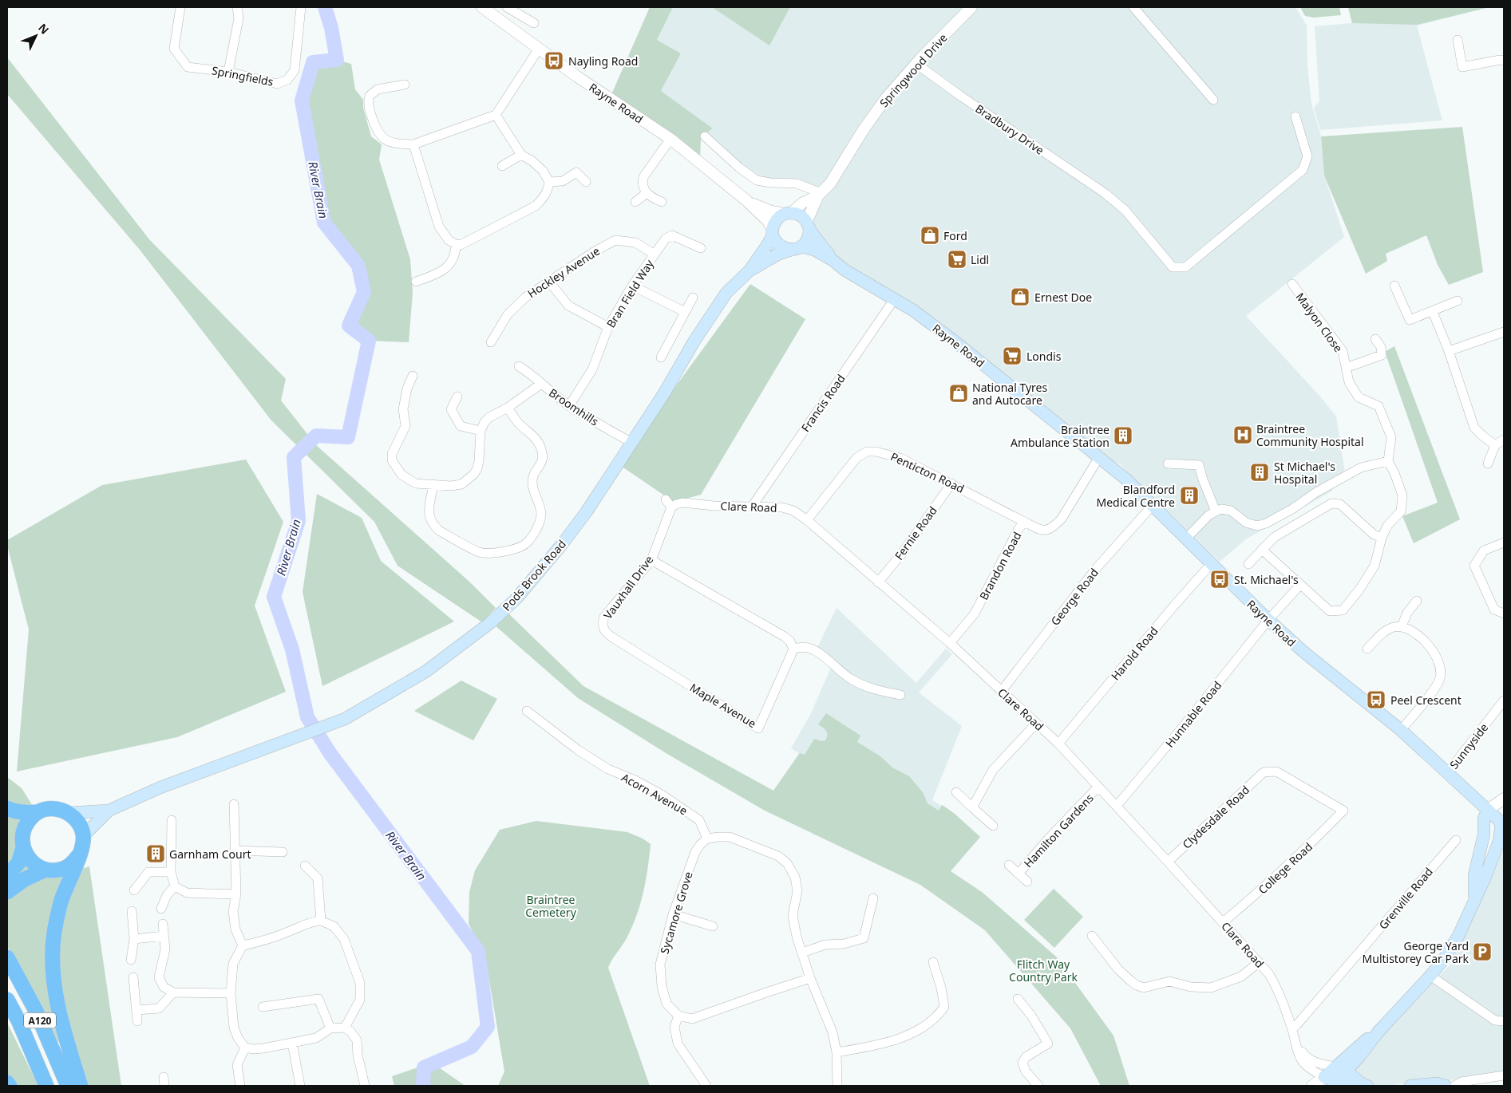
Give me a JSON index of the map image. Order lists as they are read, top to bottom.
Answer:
{
  "streets": {
    "highway": ["A120"],
    "main road": ["Rayne Road", "Pods Brook Road"],
    "street": [
      "Springwood Drive",
      "Springfields",
      "Bradbury Drive",
      "Hockley Avenue",
      "Bran Field Way",
      "Malyon Close",
      "Francis Road",
      "Broomhills",
      "Penticton Road",
      "Clare Road",
      "Fernie Road",
      "Brandon Road",
      "Vauxhall Drive",
      "George Road",
      "Harold Road",
      "Maple Avenue",
      "Hunnable Road",
      "Sunnyside",
      "Acorn Avenue",
      "Clydesdale Road",
      "Hamilton Gardens",
      "College Road",
      "Grenville Road",
      "Sycamore Grove"
    ]
  },
  "crossings": [
    ["Springwood Drive", "Rayne Road"],
    ["Springwood Drive", "Bradbury Drive"],
    ["Rayne Road", "Francis Road"],
    ["Rayne Road", "Brandon Road"],
    ["Rayne Road", "George Road"],
    ["Rayne Road", "Harold Road"],
    ["Rayne Road", "Hunnable Road"],
    ["Rayne Road", "Sunnyside"],
    ["Hockley Avenue", "Bran Field Way"],
    ["Bran Field Way", "Broomhills"],
    ["Francis Road", "Clare Road"],
    ["Broomhills", "Pods Brook Road"],
    ["Penticton Road", "Clare Road"],
    ["Penticton Road", "Fernie Road"],
    ["Penticton Road", "Brandon Road"],
    ["Clare Road", "Fernie Road"],
    ["Clare Road", "Brandon Road"],
    ["Clare Road", "Vauxhall Drive"],
    ["Clare Road", "George Road"],
    ["Clare Road", "Harold Road"],
    ["Clare Road", "Hunnable Road"],
    ["Clare Road", "Clydesdale Road"],
    ["Clare Road", "Hamilton Gardens"],
    ["Clare Road", "College Road"],
    ["Clare Road", "Grenville Road"],
    ["Vauxhall Drive", "Maple Avenue"],
    ["Acorn Avenue", "Sycamore Grove"],
    ["Clydesdale Road", "College Road"]
  ],
  "water": ["River Brain"],
  "parks": ["Braintree Cemetery", "Flitch Way Country Park"],
  "places": {
    "bus stop": ["Nayling Road", "St. Michael's", "Peel Crescent"],
    "shop": ["Ford", "Ernest Doe", "National Tyres and Autocare"],
    "supermarket": ["Lidl", "Londis"],
    "hospital": ["Braintree Community Hospital"],
    "building": [
      "Braintree Ambulance Station",
      "St Michael's Hospital",
      "Blandford Medical Centre",
      "Garnham Court"
    ],
    "parking": ["George Yard Multistorey Car Park"]
  },
  "north": "top right"
}
